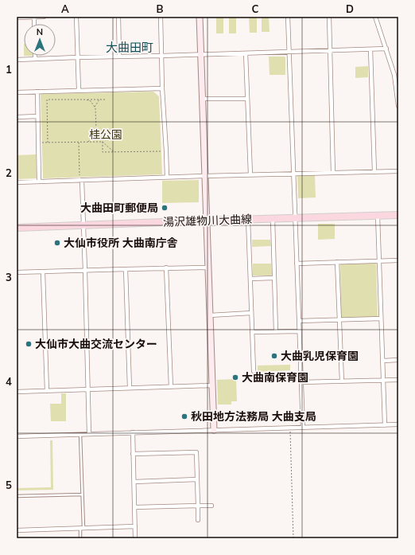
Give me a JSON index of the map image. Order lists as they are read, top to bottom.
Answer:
{
  "streets": {
    "main road": ["湯沢雄物川大曲線"]
  },
  "districts": ["大曲田町"],
  "parks": ["桂公園"],
  "places": [
    "大曲田町郵便局",
    "大仙市役所 大曲南庁舎",
    "大仙市大曲交流センター",
    "大曲乳児保育園",
    "大曲南保育園",
    "秋田地方法務局 大曲支局"
  ],
  "north": "top",
  "grid": {
    "columns": [
      "A",
      "B",
      "C",
      "D"
    ],
    "rows": [
      "1",
      "2",
      "3",
      "4",
      "5"
    ]
  }
}
